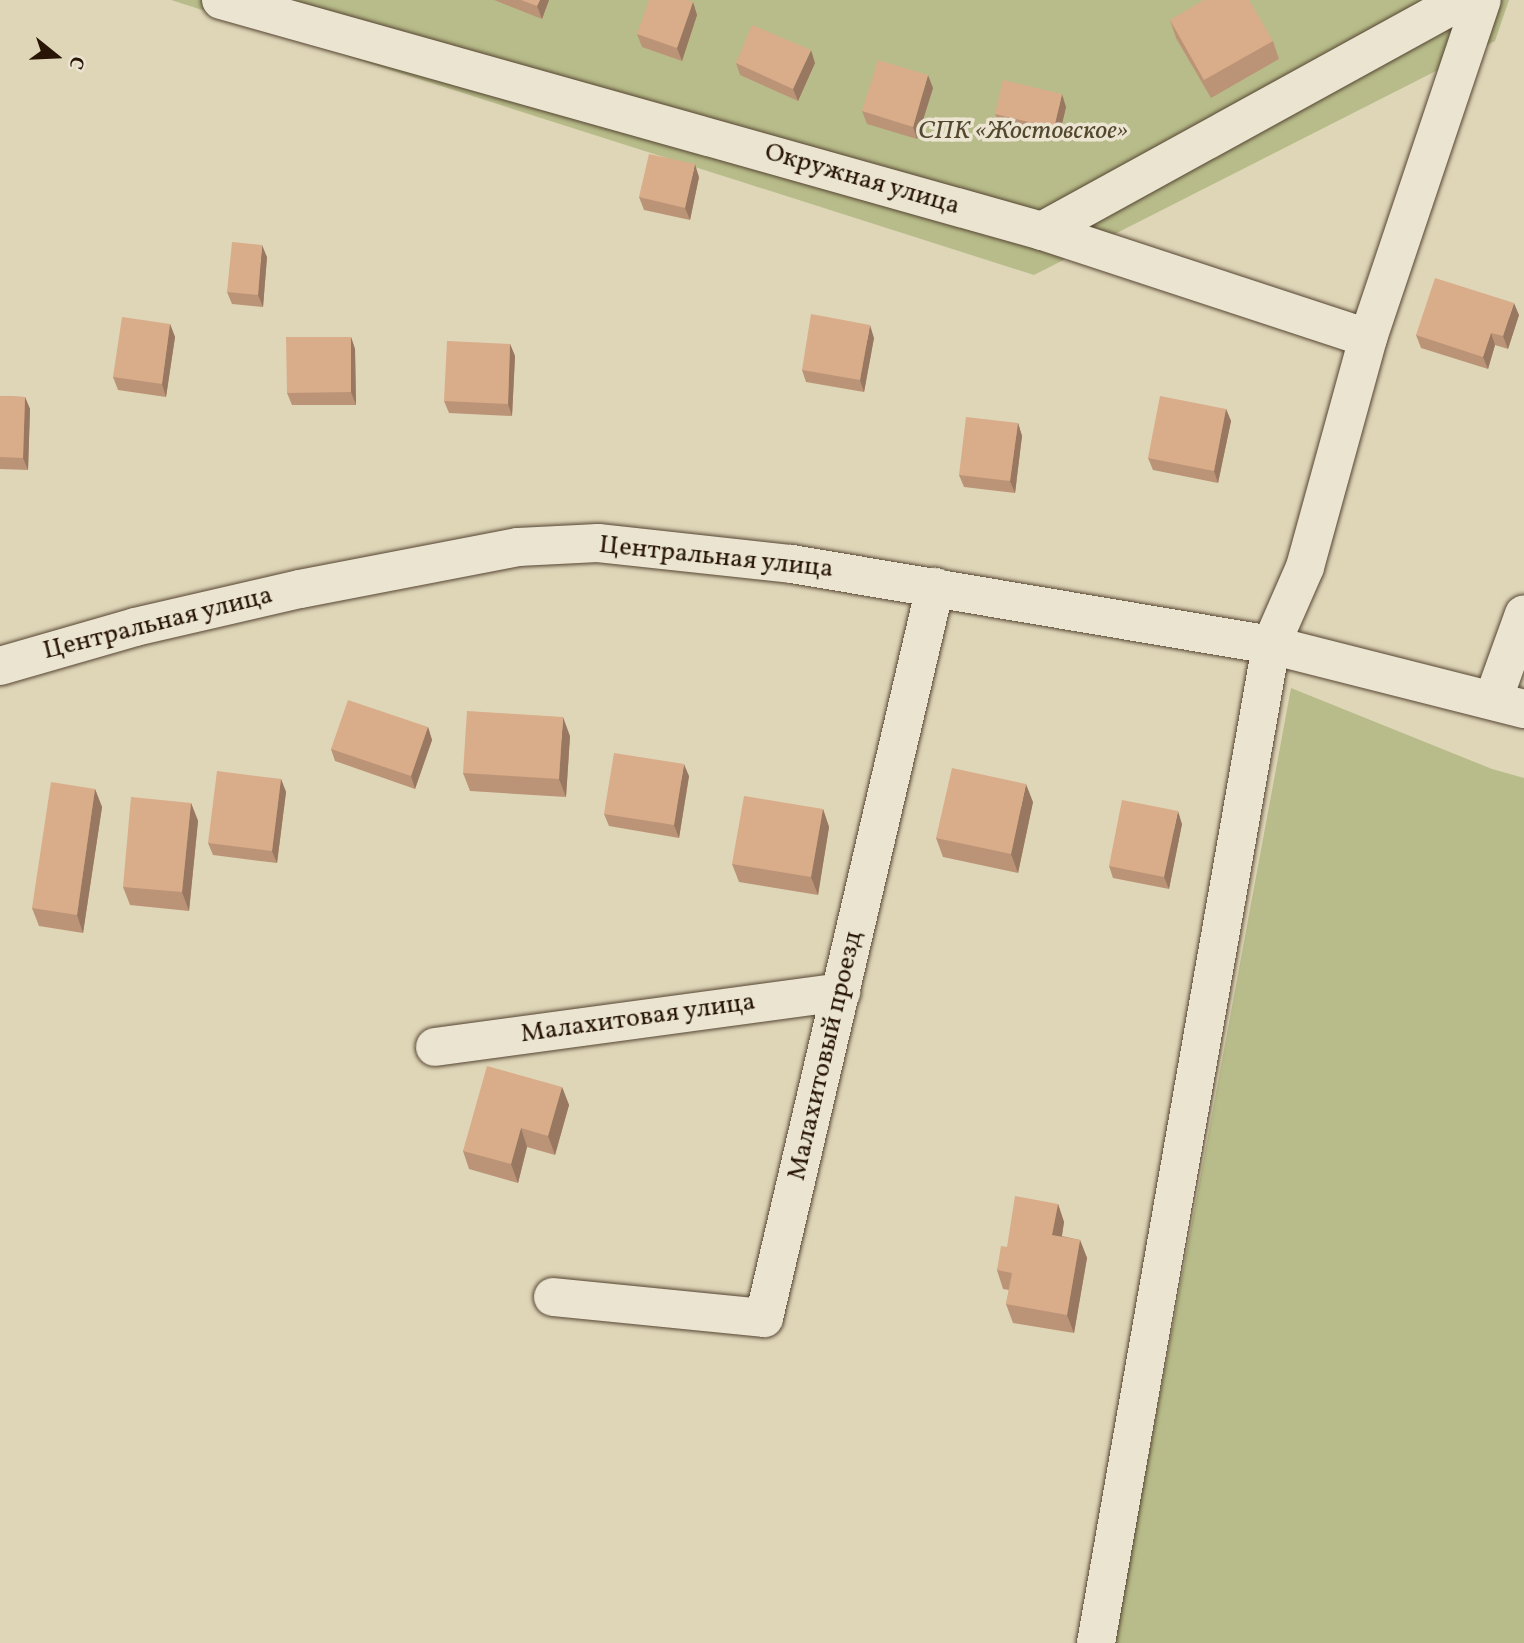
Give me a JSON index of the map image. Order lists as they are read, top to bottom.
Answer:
{
  "streets": {
    "street": [
      "Окружная улица",
      "Центральная улица",
      "Малахитовая улица",
      "Малахитовый проезд"
    ]
  },
  "crossings": [
    ["Центральная улица", "Малахитовый проезд"],
    ["Малахитовая улица", "Малахитовый проезд"]
  ],
  "parks": ["СПК «Жостовское»"],
  "north": "right"
}
